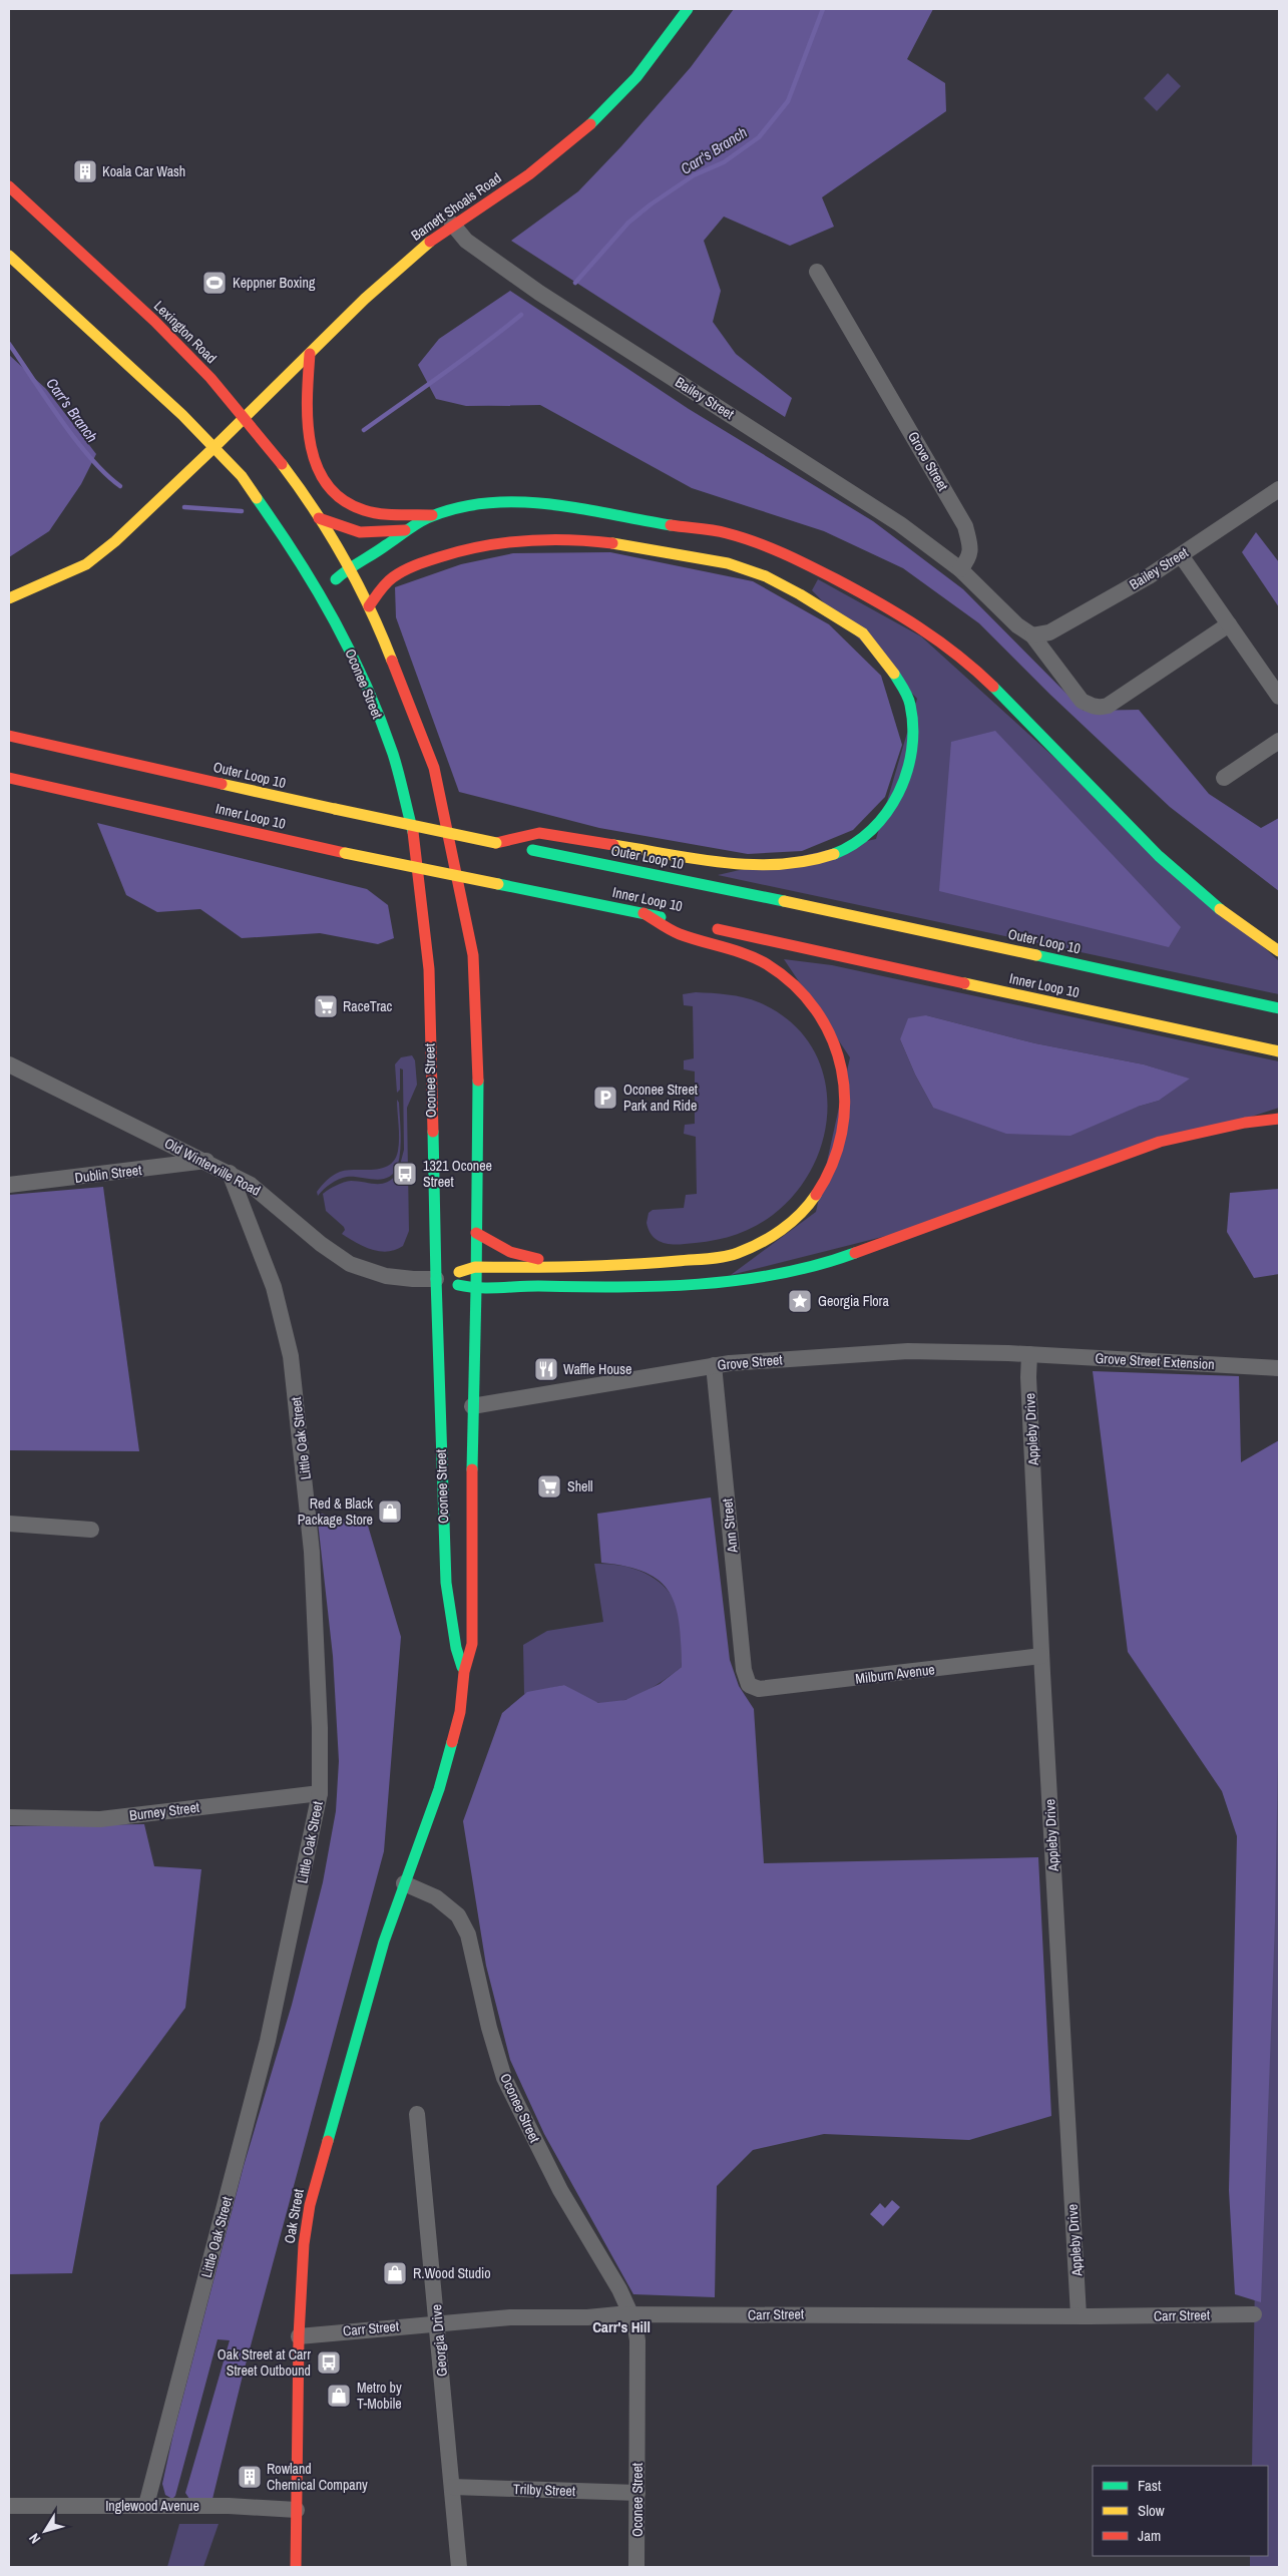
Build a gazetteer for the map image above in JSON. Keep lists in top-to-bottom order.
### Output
{
  "streets": {
    "main road": [
      "Barnett Shoals Road",
      "Lexington Road",
      "Oconee Street",
      "Outer Loop 10",
      "Inner Loop 10",
      "Oak Street"
    ],
    "street": [
      "Bailey Street",
      "Grove Street",
      "Old Winterville Road",
      "Dublin Street",
      "Grove Street Extension",
      "Appleby Drive",
      "Little Oak Street",
      "Ann Street",
      "Milburn Avenue",
      "Burney Street",
      "Carr Street",
      "Georgia Drive",
      "Trilby Street",
      "Inglewood Avenue"
    ]
  },
  "crossings": [
    ["Barnett Shoals Road", "Lexington Road"],
    ["Barnett Shoals Road", "Bailey Street"],
    ["Barnett Shoals Road", "Oconee Street"],
    ["Lexington Road", "Oconee Street"],
    ["Bailey Street", "Grove Street"],
    ["Grove Street", "Oconee Street"],
    ["Grove Street", "Grove Street Extension"],
    ["Grove Street", "Appleby Drive"],
    ["Grove Street", "Ann Street"],
    ["Oconee Street", "Old Winterville Road"],
    ["Oconee Street", "Oak Street"],
    ["Oconee Street", "Carr Street"],
    ["Oconee Street", "Trilby Street"],
    ["Old Winterville Road", "Dublin Street"],
    ["Old Winterville Road", "Little Oak Street"],
    ["Grove Street Extension", "Appleby Drive"],
    ["Appleby Drive", "Milburn Avenue"],
    ["Appleby Drive", "Carr Street"],
    ["Little Oak Street", "Burney Street"],
    ["Little Oak Street", "Inglewood Avenue"],
    ["Ann Street", "Milburn Avenue"],
    ["Oak Street", "Carr Street"],
    ["Oak Street", "Inglewood Avenue"],
    ["Carr Street", "Georgia Drive"],
    ["Georgia Drive", "Trilby Street"]
  ],
  "districts": ["Carr's Hill"],
  "water": ["Carr's Branch"],
  "places": {
    "building": ["Koala Car Wash", "Rowland Chemical Company"],
    "sports": ["Keppner Boxing"],
    "supermarket": ["RaceTrac", "Shell"],
    "parking": ["Oconee Street Park and Ride"],
    "bus stop": ["1321 Oconee Street", "Oak Street at Carr Street Outbound"],
    "place": ["Georgia Flora"],
    "restaurant": ["Waffle House"],
    "shop": ["Red & Black Package Store", "R.Wood Studio", "Metro by T-Mobile"]
  },
  "legend": ["Fast", "Slow", "Jam"],
  "north": "bottom left"
}
